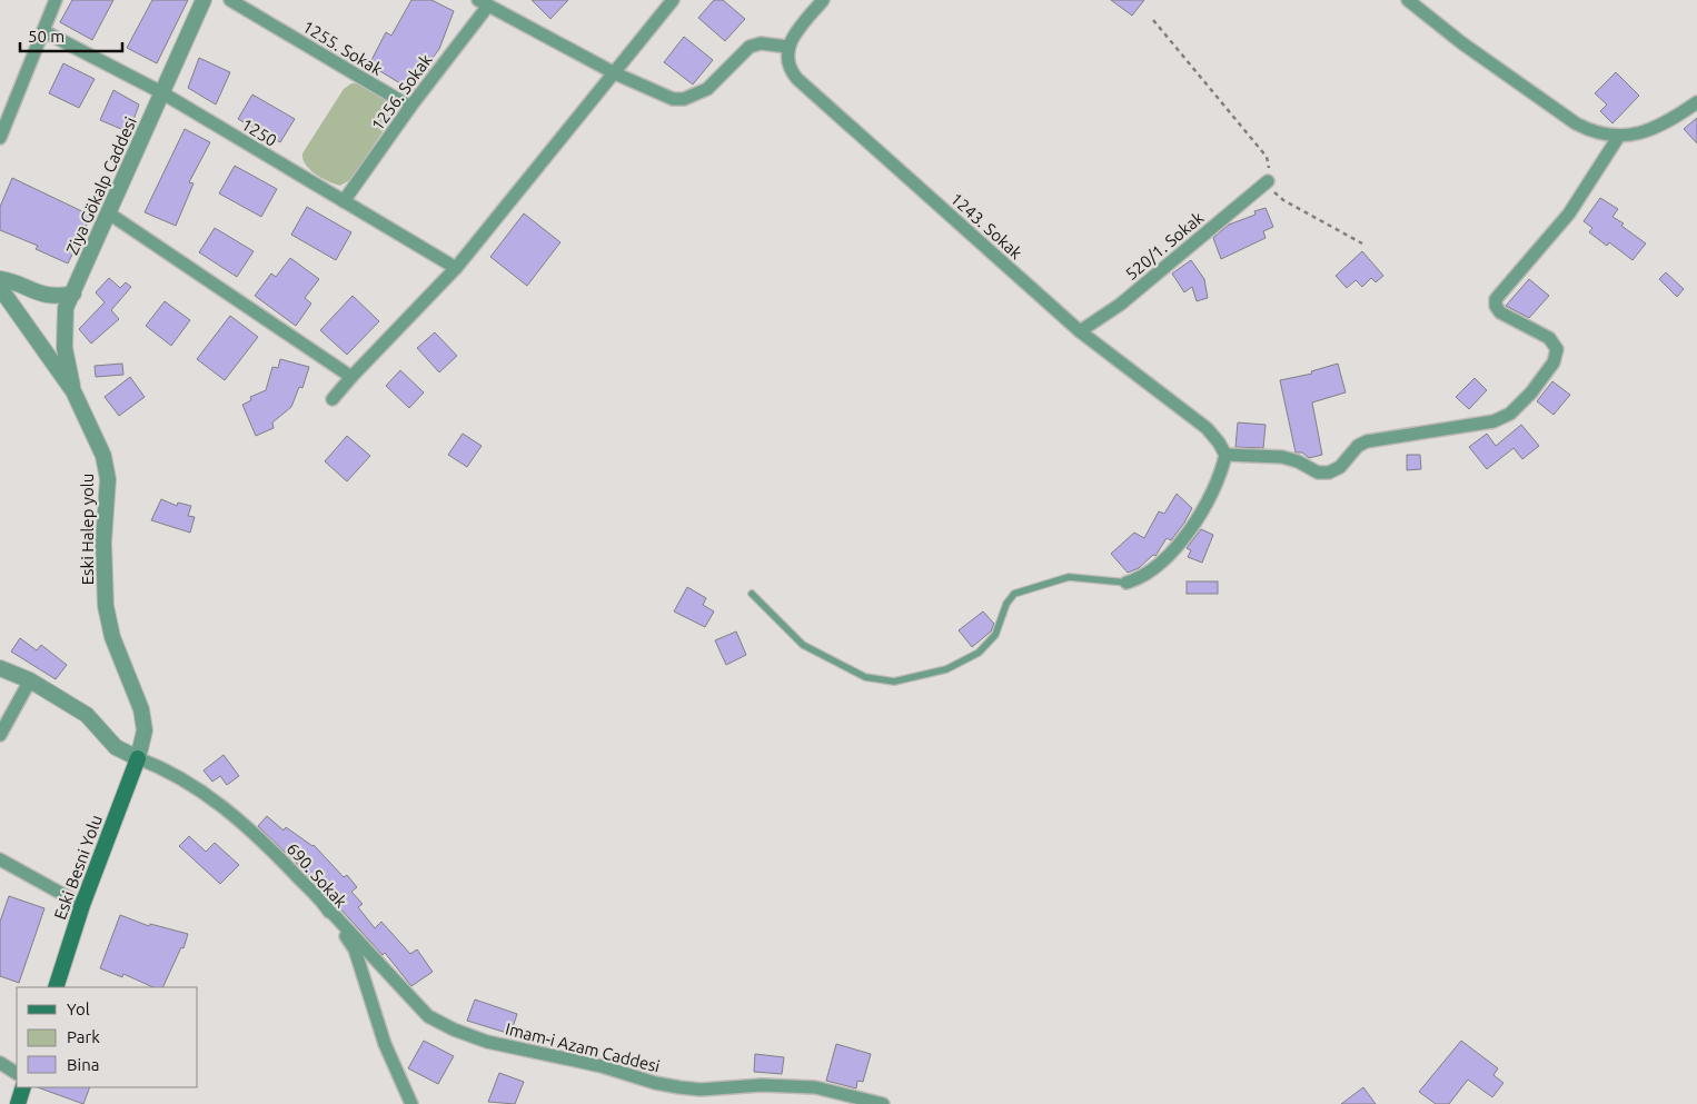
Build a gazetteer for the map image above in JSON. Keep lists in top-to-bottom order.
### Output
{
  "streets": {
    "main road": ["Eski Besni Yolu"],
    "street": [
      "1255. Sokak",
      "1256. Sokak",
      "1250",
      "Ziya Gökalp Caddesi",
      "1243. Sokak",
      "520/1. Sokak",
      "Eski Halep yolu",
      "690. Sokak",
      "Imam-i Azam Caddesi"
    ]
  },
  "crossings": [
    ["1255. Sokak", "1256. Sokak"],
    ["1256. Sokak", "1250"],
    ["1250", "Ziya Gökalp Caddesi"],
    ["Ziya Gökalp Caddesi", "Eski Halep yolu"],
    ["1243. Sokak", "520/1. Sokak"],
    ["Eski Halep yolu", "Eski Besni Yolu"],
    ["Eski Halep yolu", "690. Sokak"],
    ["Eski Besni Yolu", "690. Sokak"],
    ["690. Sokak", "Imam-i Azam Caddesi"]
  ],
  "legend": ["Yol", "Park", "Bina"],
  "scale_bar": "50 m"
}
